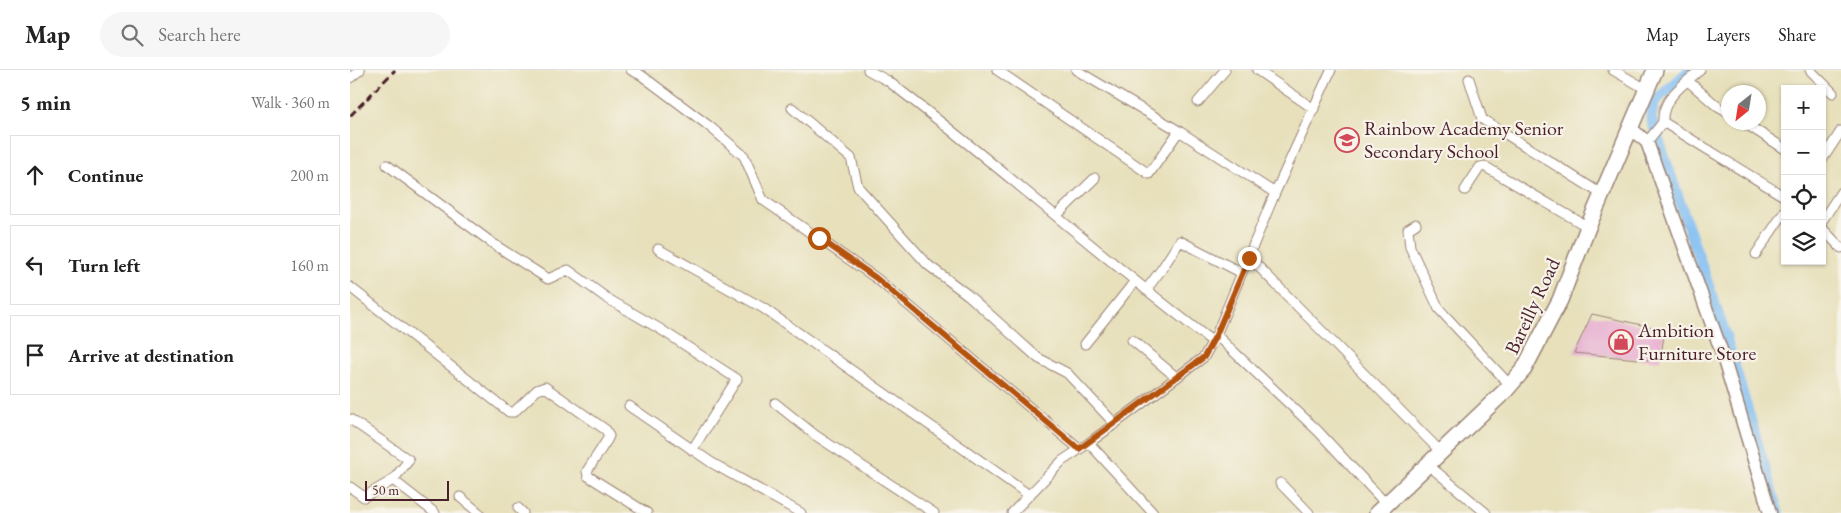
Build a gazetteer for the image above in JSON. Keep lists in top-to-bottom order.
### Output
{
  "streets": {
    "highway": ["Bareilly Road"]
  },
  "places": {
    "school or university": ["Rainbow Academy Senior Secondary School"],
    "shop": ["Ambition Furniture Store"]
  },
  "scale_bar": "50 m",
  "north": "bottom left",
  "page": {
    "header": "Map",
    "search": "Search here",
    "nav": ["Map", "Layers", "Share"],
    "heading": ["5 min", "Walk · 360 m"],
    "map_buttons": ["+", "−"],
    "list": [
      ["Continue", "200 m"],
      ["Turn left", "160 m"],
      "Arrive at destination"
    ],
    "scale": "50 m"
  }
}
